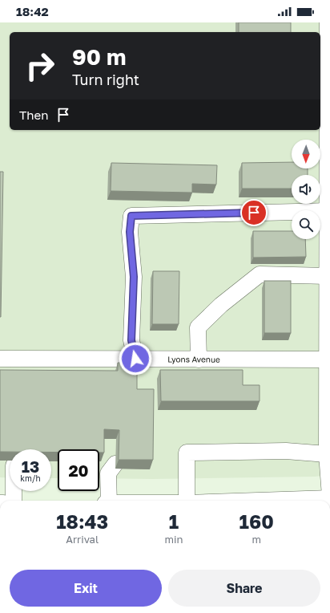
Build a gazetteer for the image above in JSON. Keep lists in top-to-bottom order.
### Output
{
  "streets": {
    "street": ["Lyons Avenue"]
  },
  "north": "bottom",
  "page": {
    "status": "18:42",
    "turn": ["90 m", "Turn right"],
    "then": "Then",
    "speed": "13 km/h",
    "limit": "20",
    "eta": [
      "18:43",
      "Arrival",
      "1",
      "min",
      "160",
      "m"
    ],
    "buttons": ["Exit", "Share"]
  }
}
